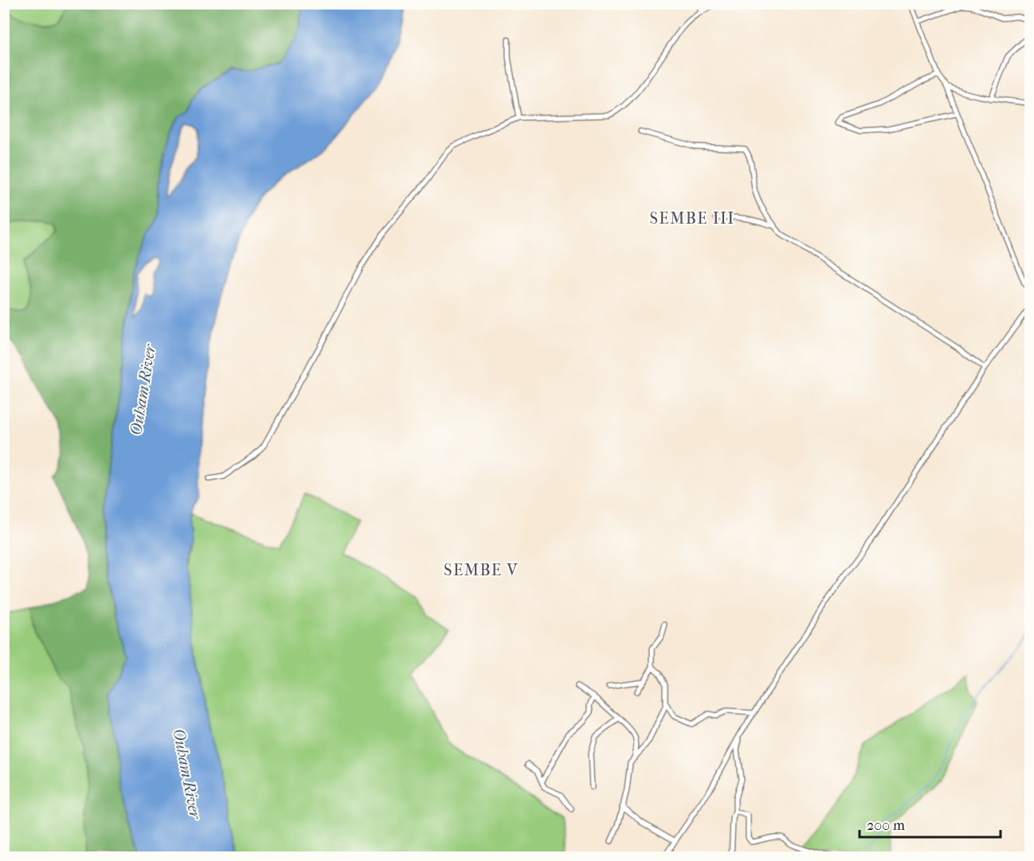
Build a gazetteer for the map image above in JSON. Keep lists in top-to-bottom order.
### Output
{
  "districts": ["SEMBE III", "SEMBE V"],
  "water": ["Ouham River"],
  "scale_bar": "200 m"
}
